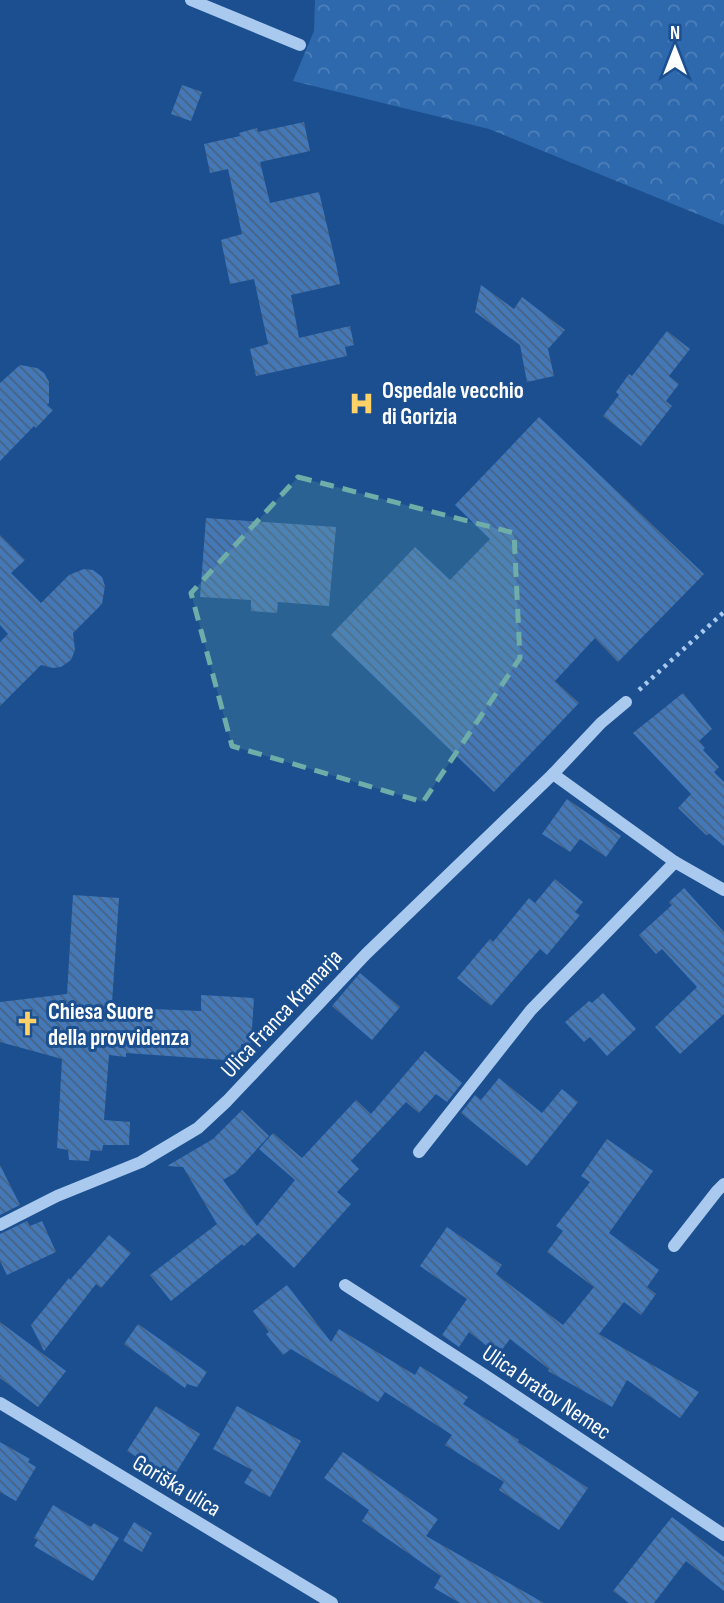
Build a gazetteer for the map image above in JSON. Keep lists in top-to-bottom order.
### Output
{
  "streets": {
    "street": ["Ulica Franca Kramarja", "Ulica bratov Nemec", "Goriška ulica"]
  },
  "places": {
    "hospital": ["Ospedale vecchio di Gorizia"],
    "church": ["Chiesa Suore della provvidenza"]
  },
  "north": "top"
}
